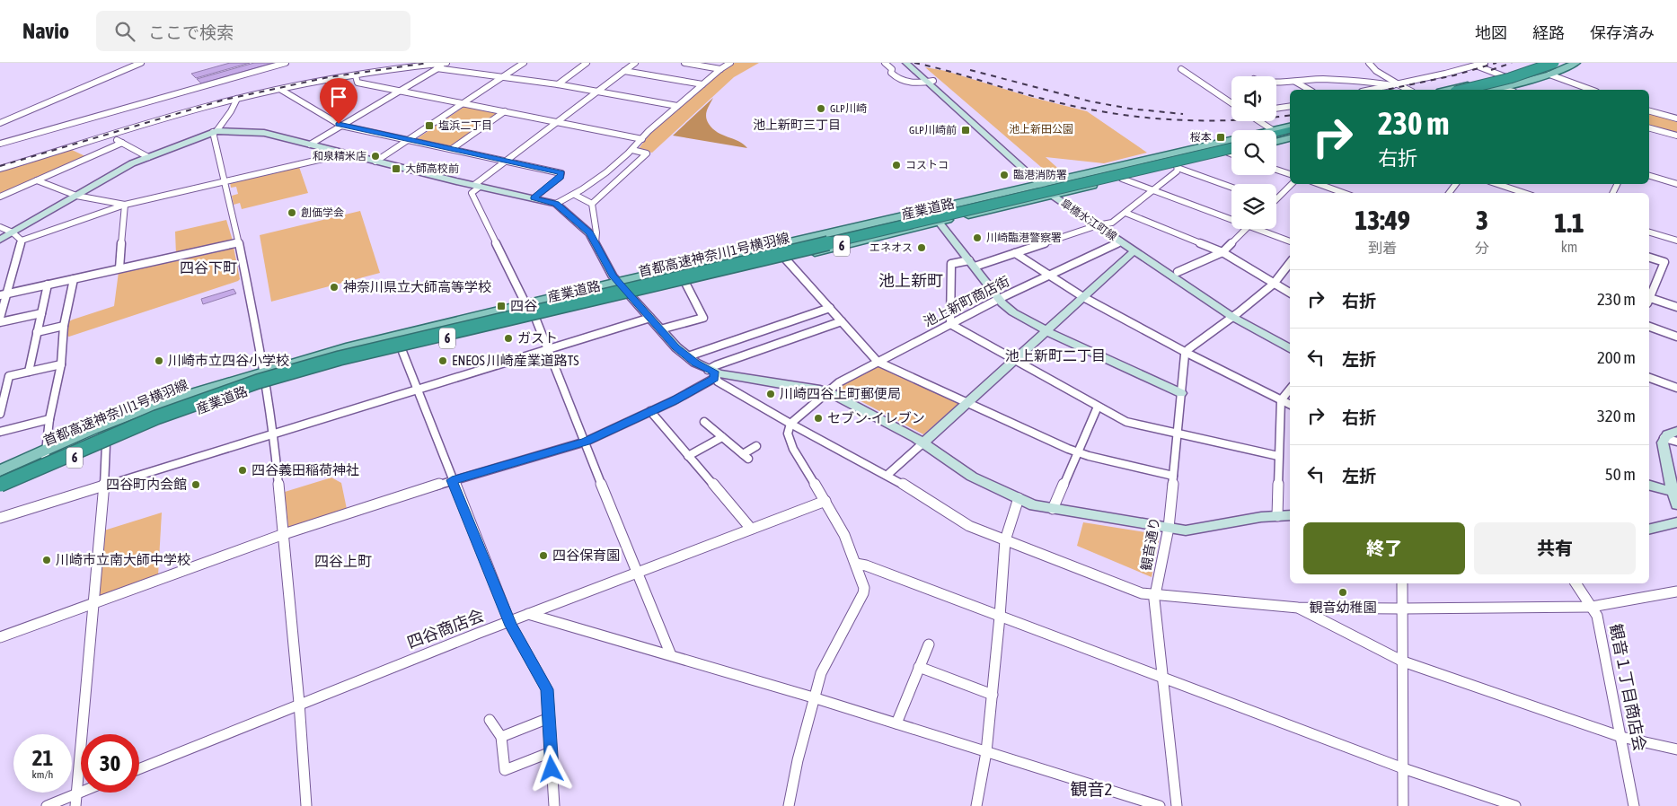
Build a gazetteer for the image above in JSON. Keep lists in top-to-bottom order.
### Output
{
  "streets": {
    "highway": ["首都高速神奈川1号横羽線"],
    "main road": ["産業道路", "6"],
    "street": [
      "皐橋水江町線",
      "池上新町商店街",
      "観音通り",
      "四谷商店会",
      "観音１丁目商店会"
    ]
  },
  "crossings": [
    ["産業道路", "皐橋水江町線"],
    ["皐橋水江町線", "池上新町商店街"]
  ],
  "districts": [
    "池上新町三丁目",
    "四谷下町",
    "池上新町",
    "池上新町二丁目",
    "四谷上町",
    "観音2"
  ],
  "parks": ["池上新田公園"],
  "places": {
    "other": [
      "GLP川崎",
      "和泉精米店",
      "コストコ",
      "臨港消防署",
      "創価学会",
      "川崎臨港警察署",
      "エネオス",
      "神奈川県立大師高等学校",
      "ガスト",
      "川崎市立四谷小学校",
      "ENEOS 川崎産業道路TS",
      "川崎四谷上町郵便局",
      "セブン-イレブン",
      "四谷義田稲荷神社",
      "四谷町内会館",
      "四谷保育園",
      "川崎市立南大師中学校",
      "観音幼稚園"
    ],
    "transit": [
      "塩浜二丁目",
      "GLP川崎前",
      "桜本",
      "大師高校前",
      "四谷"
    ]
  },
  "page": {
    "header": "Navio",
    "search": "ここで検索",
    "nav": ["地図", "経路", "保存済み"],
    "turn": ["230 m", "右折"],
    "eta": [
      "13:49",
      "到着",
      "3",
      "分",
      "1.1",
      "km"
    ],
    "list": [
      {
        "name": "右折",
        "value": "230 m"
      },
      {
        "name": "左折",
        "value": "200 m"
      },
      {
        "name": "右折",
        "value": "320 m"
      },
      {
        "name": "左折",
        "value": "50 m"
      }
    ],
    "buttons": ["終了", "共有"],
    "speed": "21 km/h",
    "limit": "30"
  }
}
